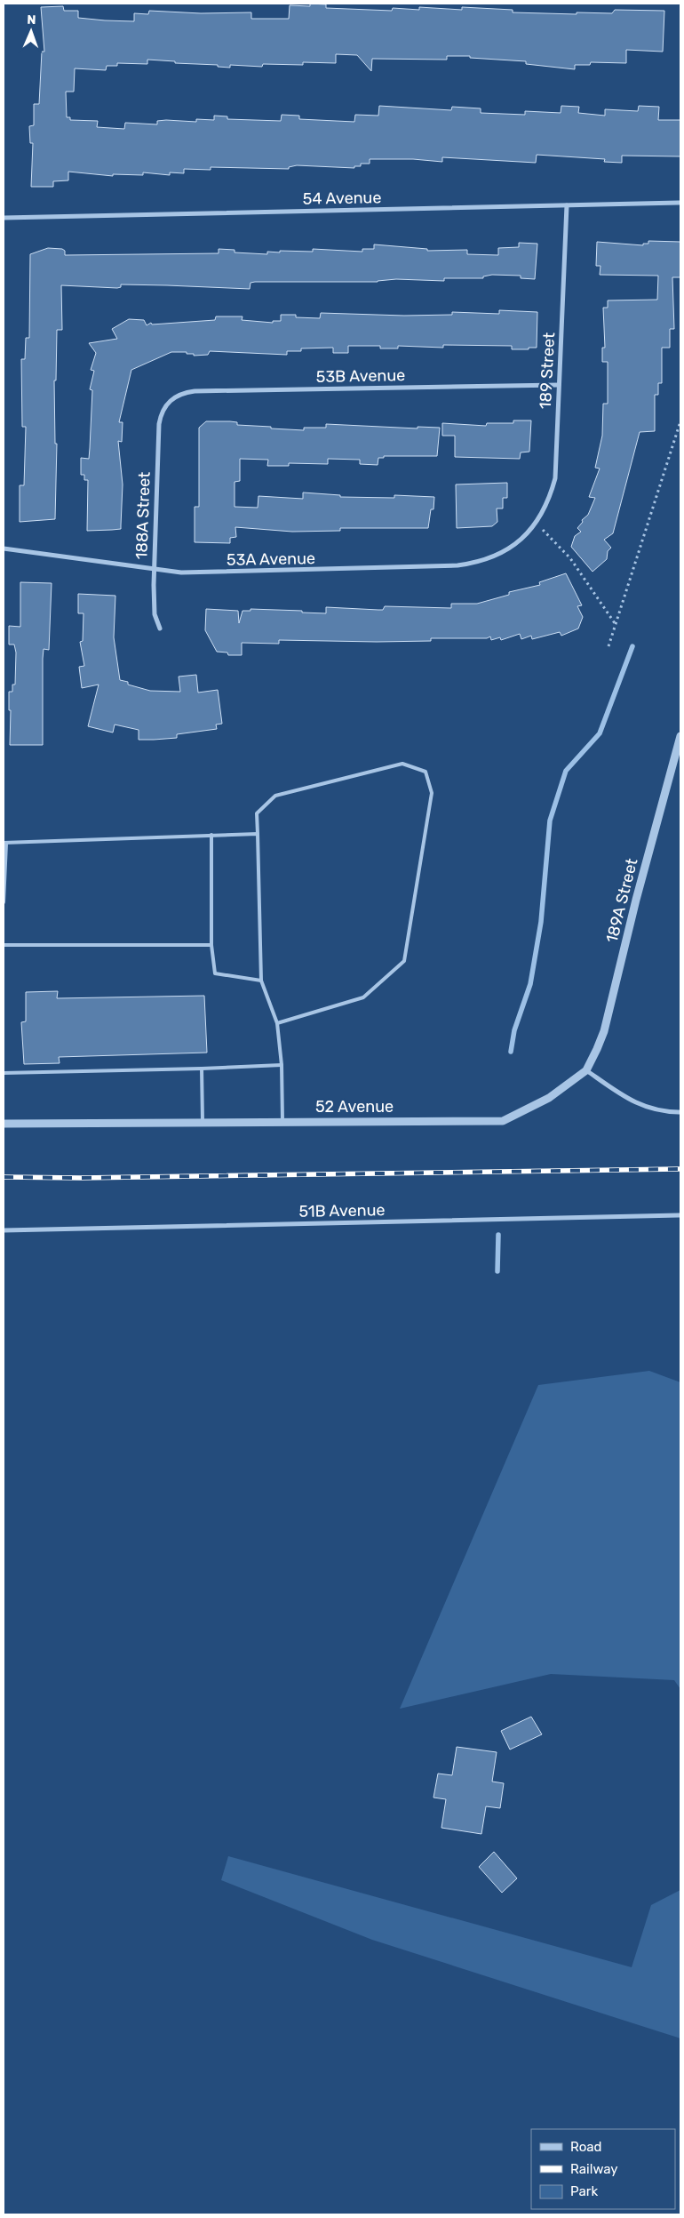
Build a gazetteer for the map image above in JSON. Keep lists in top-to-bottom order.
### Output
{
  "streets": {
    "street": [
      "54 Avenue",
      "189 Street",
      "53B Avenue",
      "188A Street",
      "53A Avenue",
      "189A Street",
      "52 Avenue",
      "51B Avenue"
    ]
  },
  "crossings": [
    ["54 Avenue", "189 Street"],
    ["189 Street", "53B Avenue"],
    ["189 Street", "53A Avenue"],
    ["53B Avenue", "188A Street"],
    ["188A Street", "53A Avenue"],
    ["189A Street", "52 Avenue"]
  ],
  "legend": ["Road", "Railway", "Park"],
  "north": "top"
}
